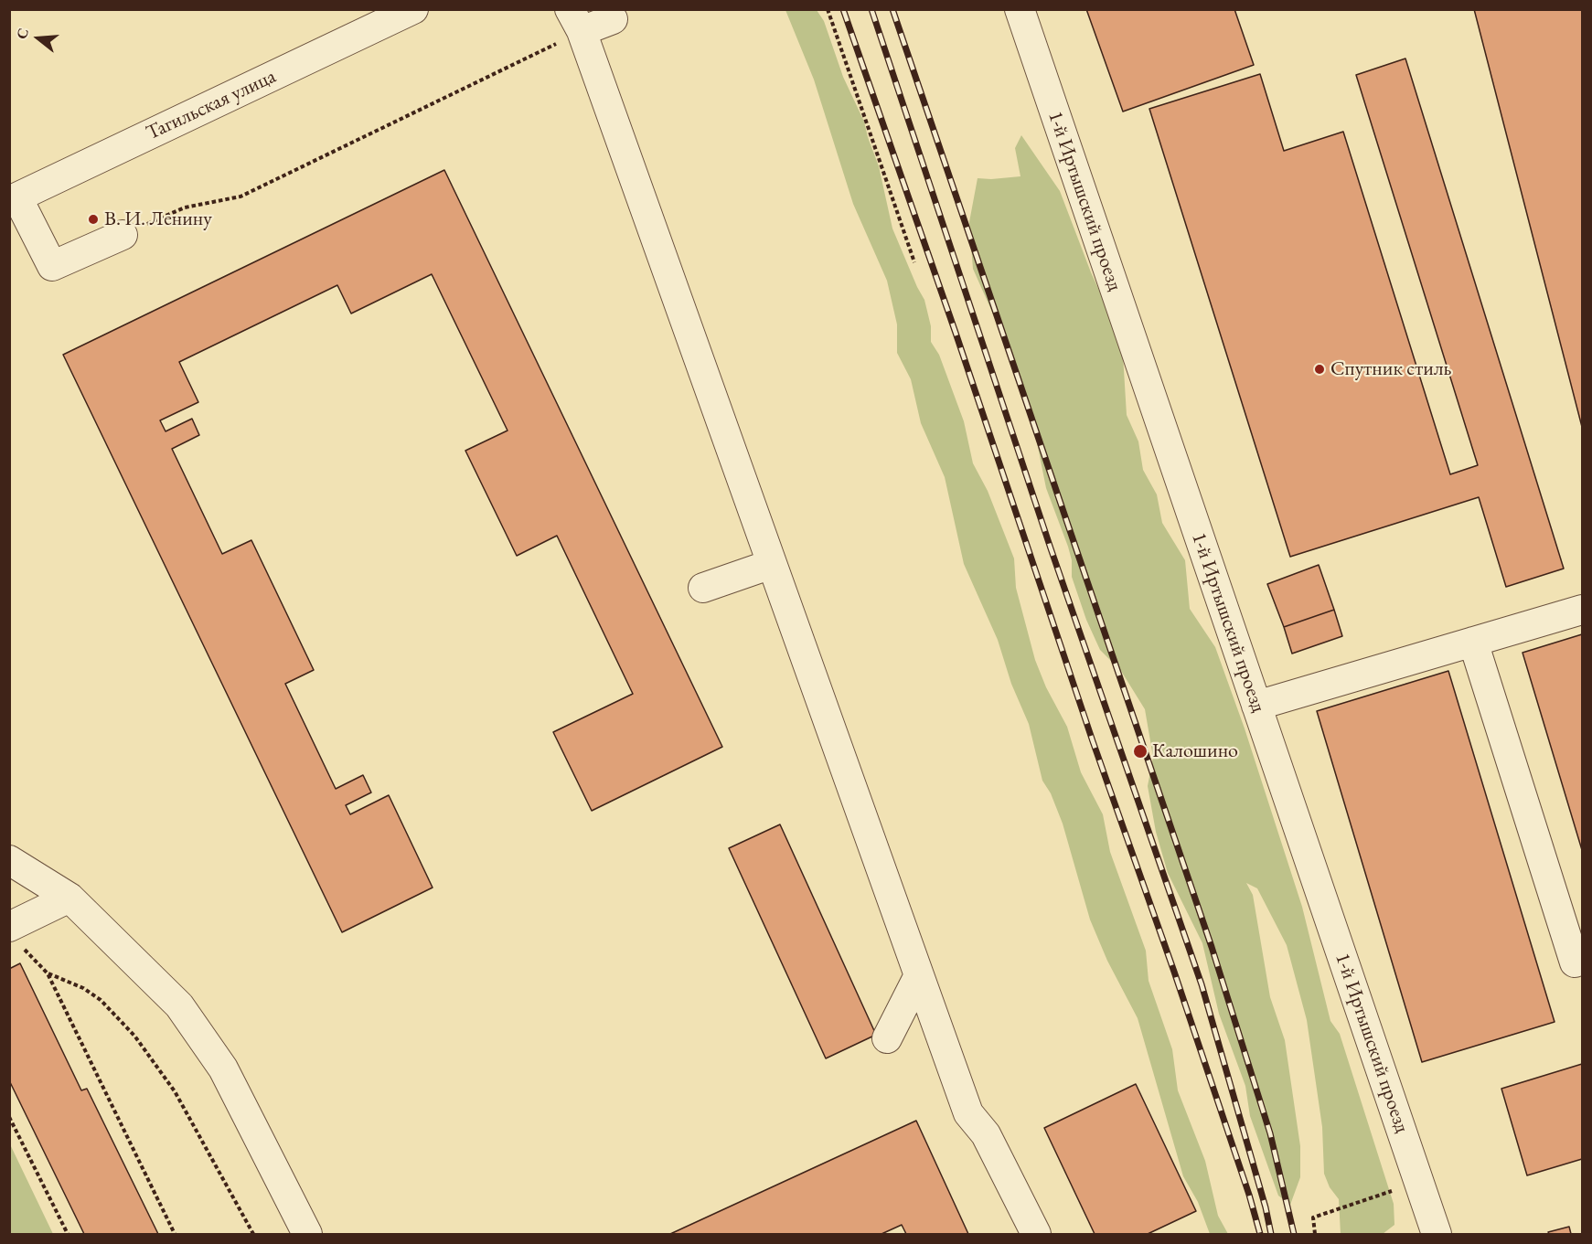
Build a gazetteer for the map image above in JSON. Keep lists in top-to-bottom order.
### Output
{
  "streets": {
    "street": ["Тагильская улица", "1-й Иртышский проезд"]
  },
  "places": ["В. И. Ленину", "Спутник стиль", "Калошино"],
  "north": "left"
}
